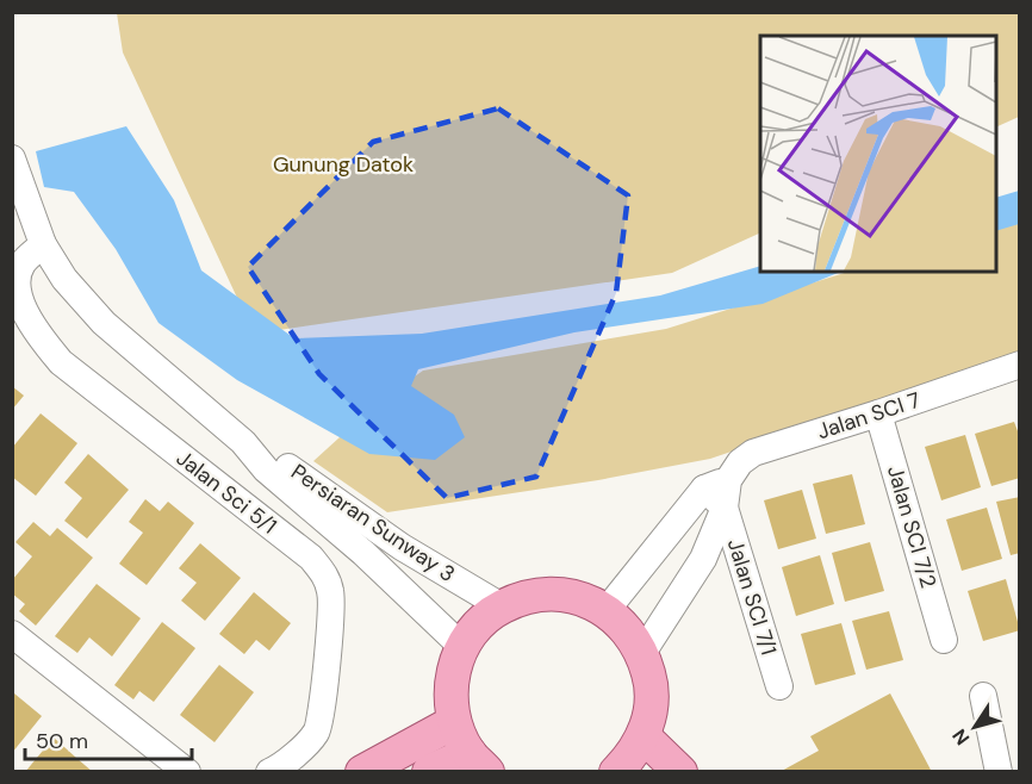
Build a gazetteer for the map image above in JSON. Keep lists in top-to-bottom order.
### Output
{
  "streets": {
    "street": [
      "Jalan SCI 7",
      "Jalan Sci 5/1",
      "Persiaran Sunway 3",
      "Jalan SCI 7/2",
      "Jalan SCI 7/1"
    ]
  },
  "crossings": [
    ["Jalan SCI 7", "Jalan SCI 7/2"],
    ["Jalan Sci 5/1", "Persiaran Sunway 3"]
  ],
  "parks": ["Gunung Datok"],
  "scale_bar": "50 m",
  "north": "bottom left"
}
